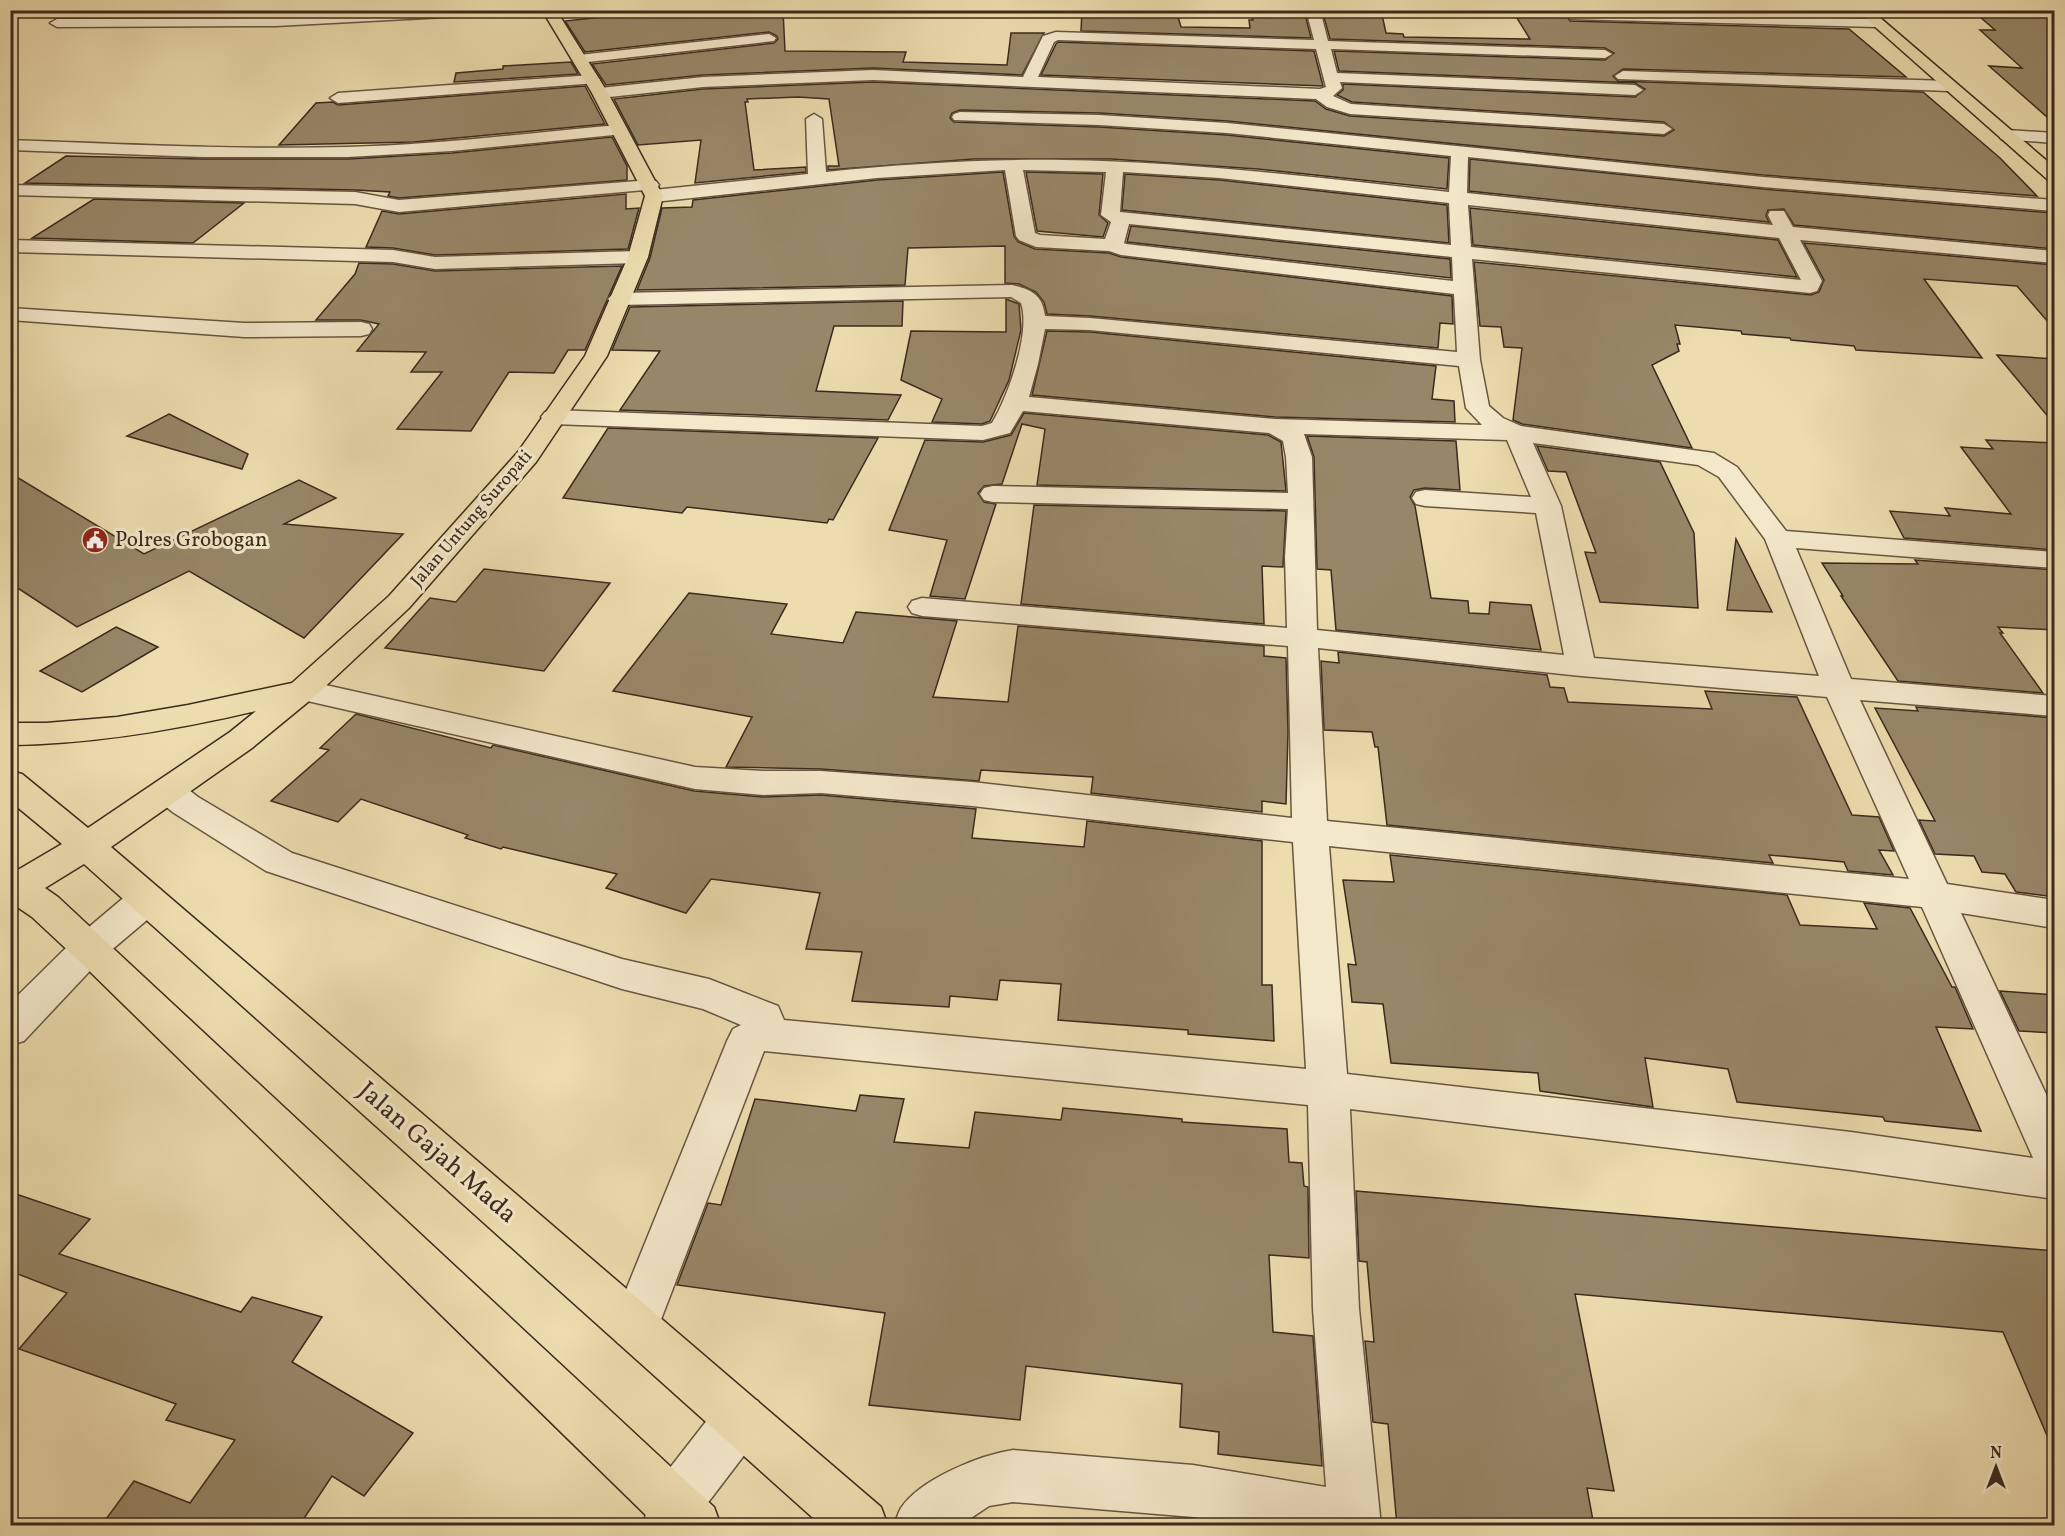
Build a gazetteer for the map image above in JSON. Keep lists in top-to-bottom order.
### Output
{
  "streets": {
    "main road": ["Jalan Untung Suropati", "Jalan Gajah Mada"]
  },
  "crossings": [
    ["Jalan Untung Suropati", "Jalan Gajah Mada"]
  ],
  "places": {
    "public building": ["Polres Grobogan"]
  },
  "north": "top"
}
